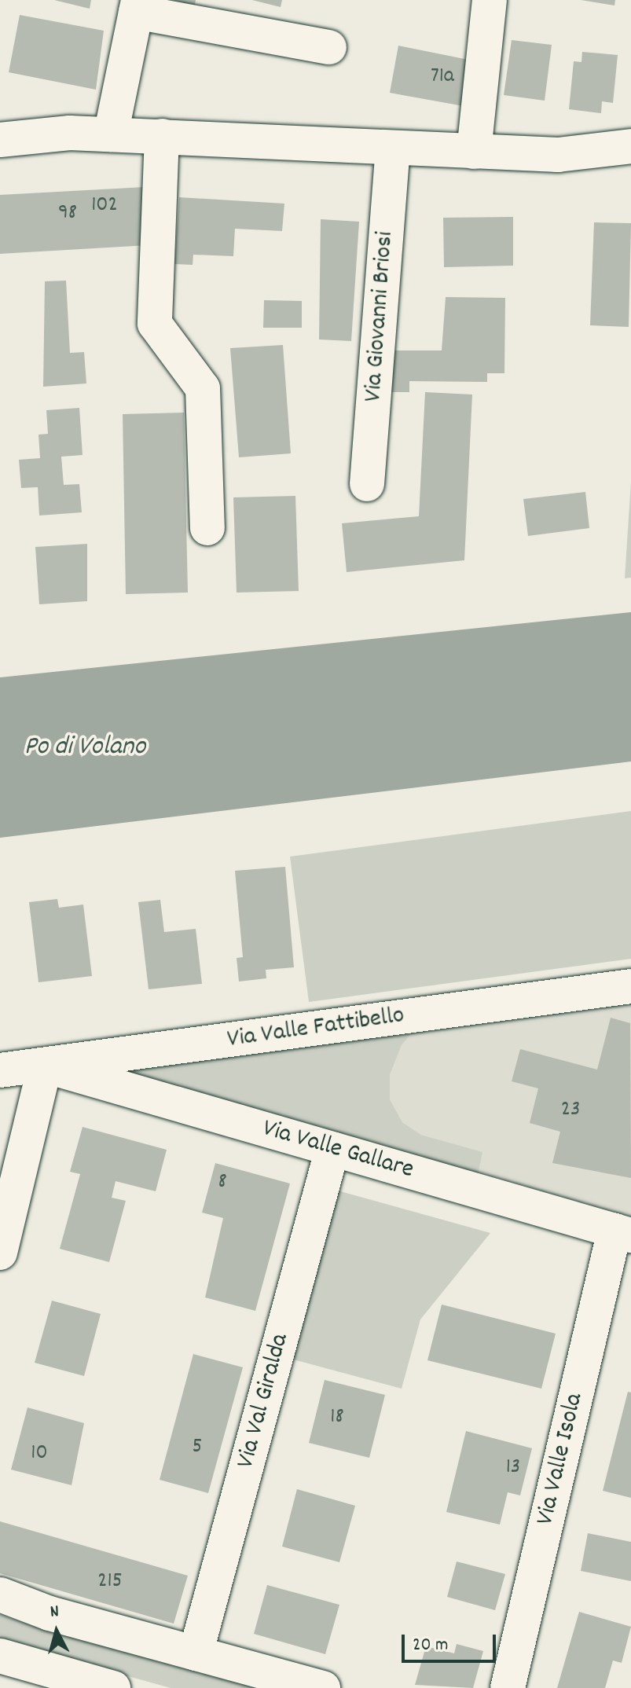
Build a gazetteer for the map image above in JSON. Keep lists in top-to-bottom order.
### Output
{
  "streets": {
    "street": [
      "Via Giovanni Briosi",
      "Via Valle Fattibello",
      "Via Valle Gallare",
      "Via Val Giralda",
      "Via Valle Isola"
    ]
  },
  "crossings": [
    ["Via Valle Fattibello", "Via Valle Gallare"],
    ["Via Valle Gallare", "Via Val Giralda"],
    ["Via Valle Gallare", "Via Valle Isola"]
  ],
  "water": ["Po di Volano"],
  "house_numbers": [
    "71a",
    "102",
    "98",
    "23",
    "8",
    "18",
    "5",
    "10",
    "13",
    "215"
  ],
  "scale_bar": "20 m",
  "north": "top"
}
